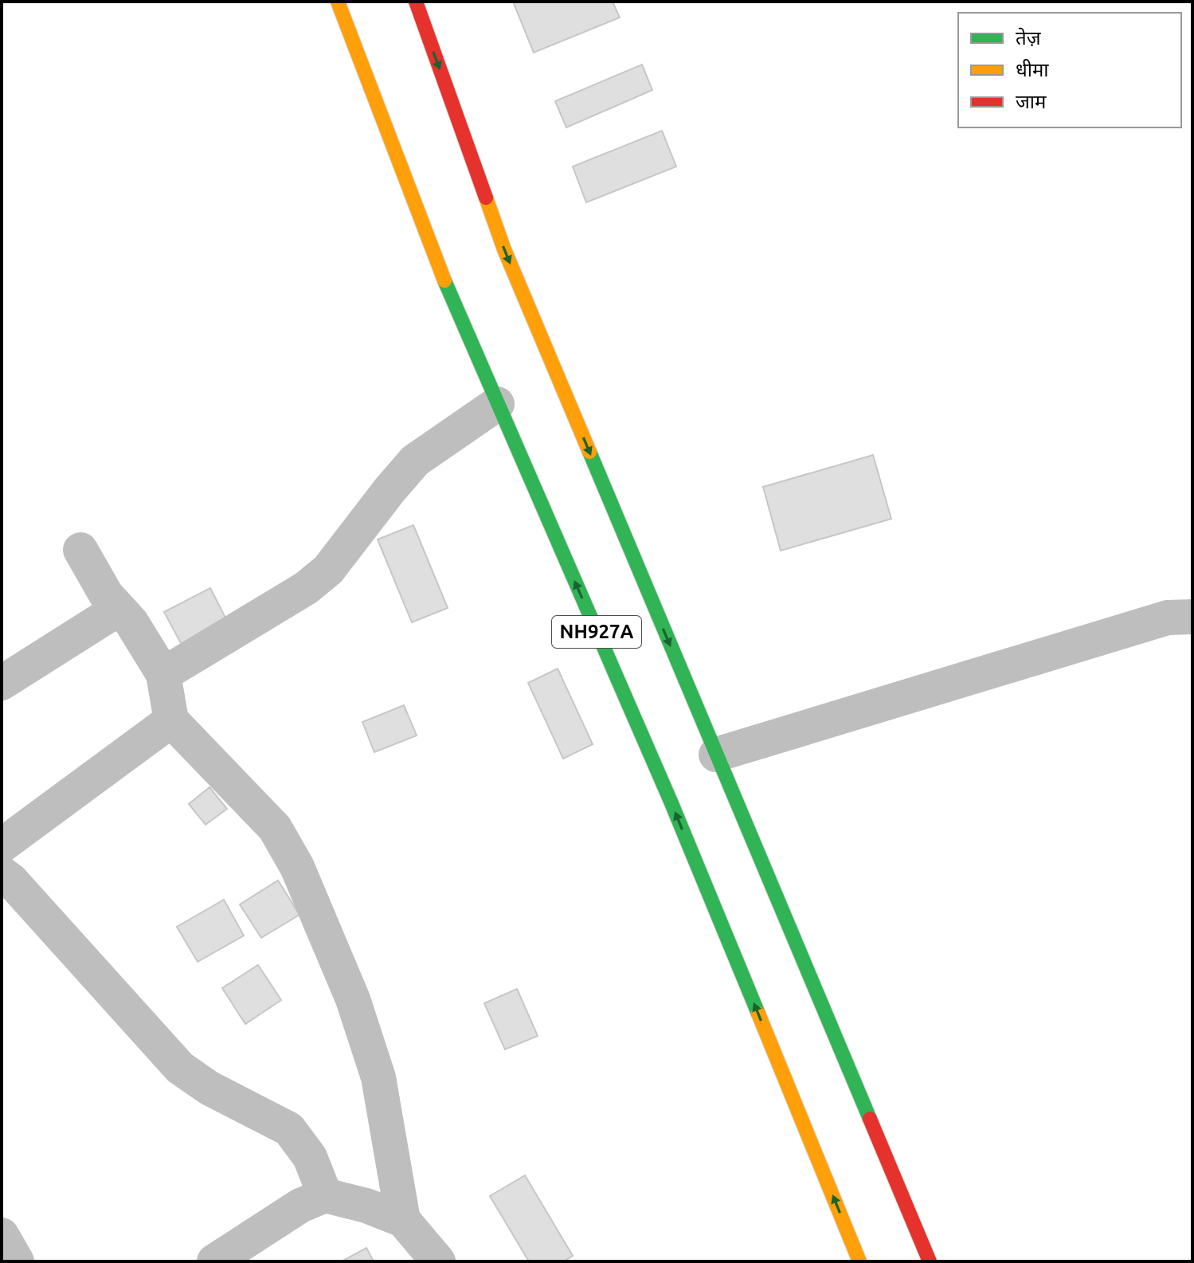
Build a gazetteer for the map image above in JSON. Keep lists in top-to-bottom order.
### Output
{
  "streets": {
    "highway": ["NH927A"]
  },
  "legend": ["तेज़", "धीमा", "जाम"]
}
